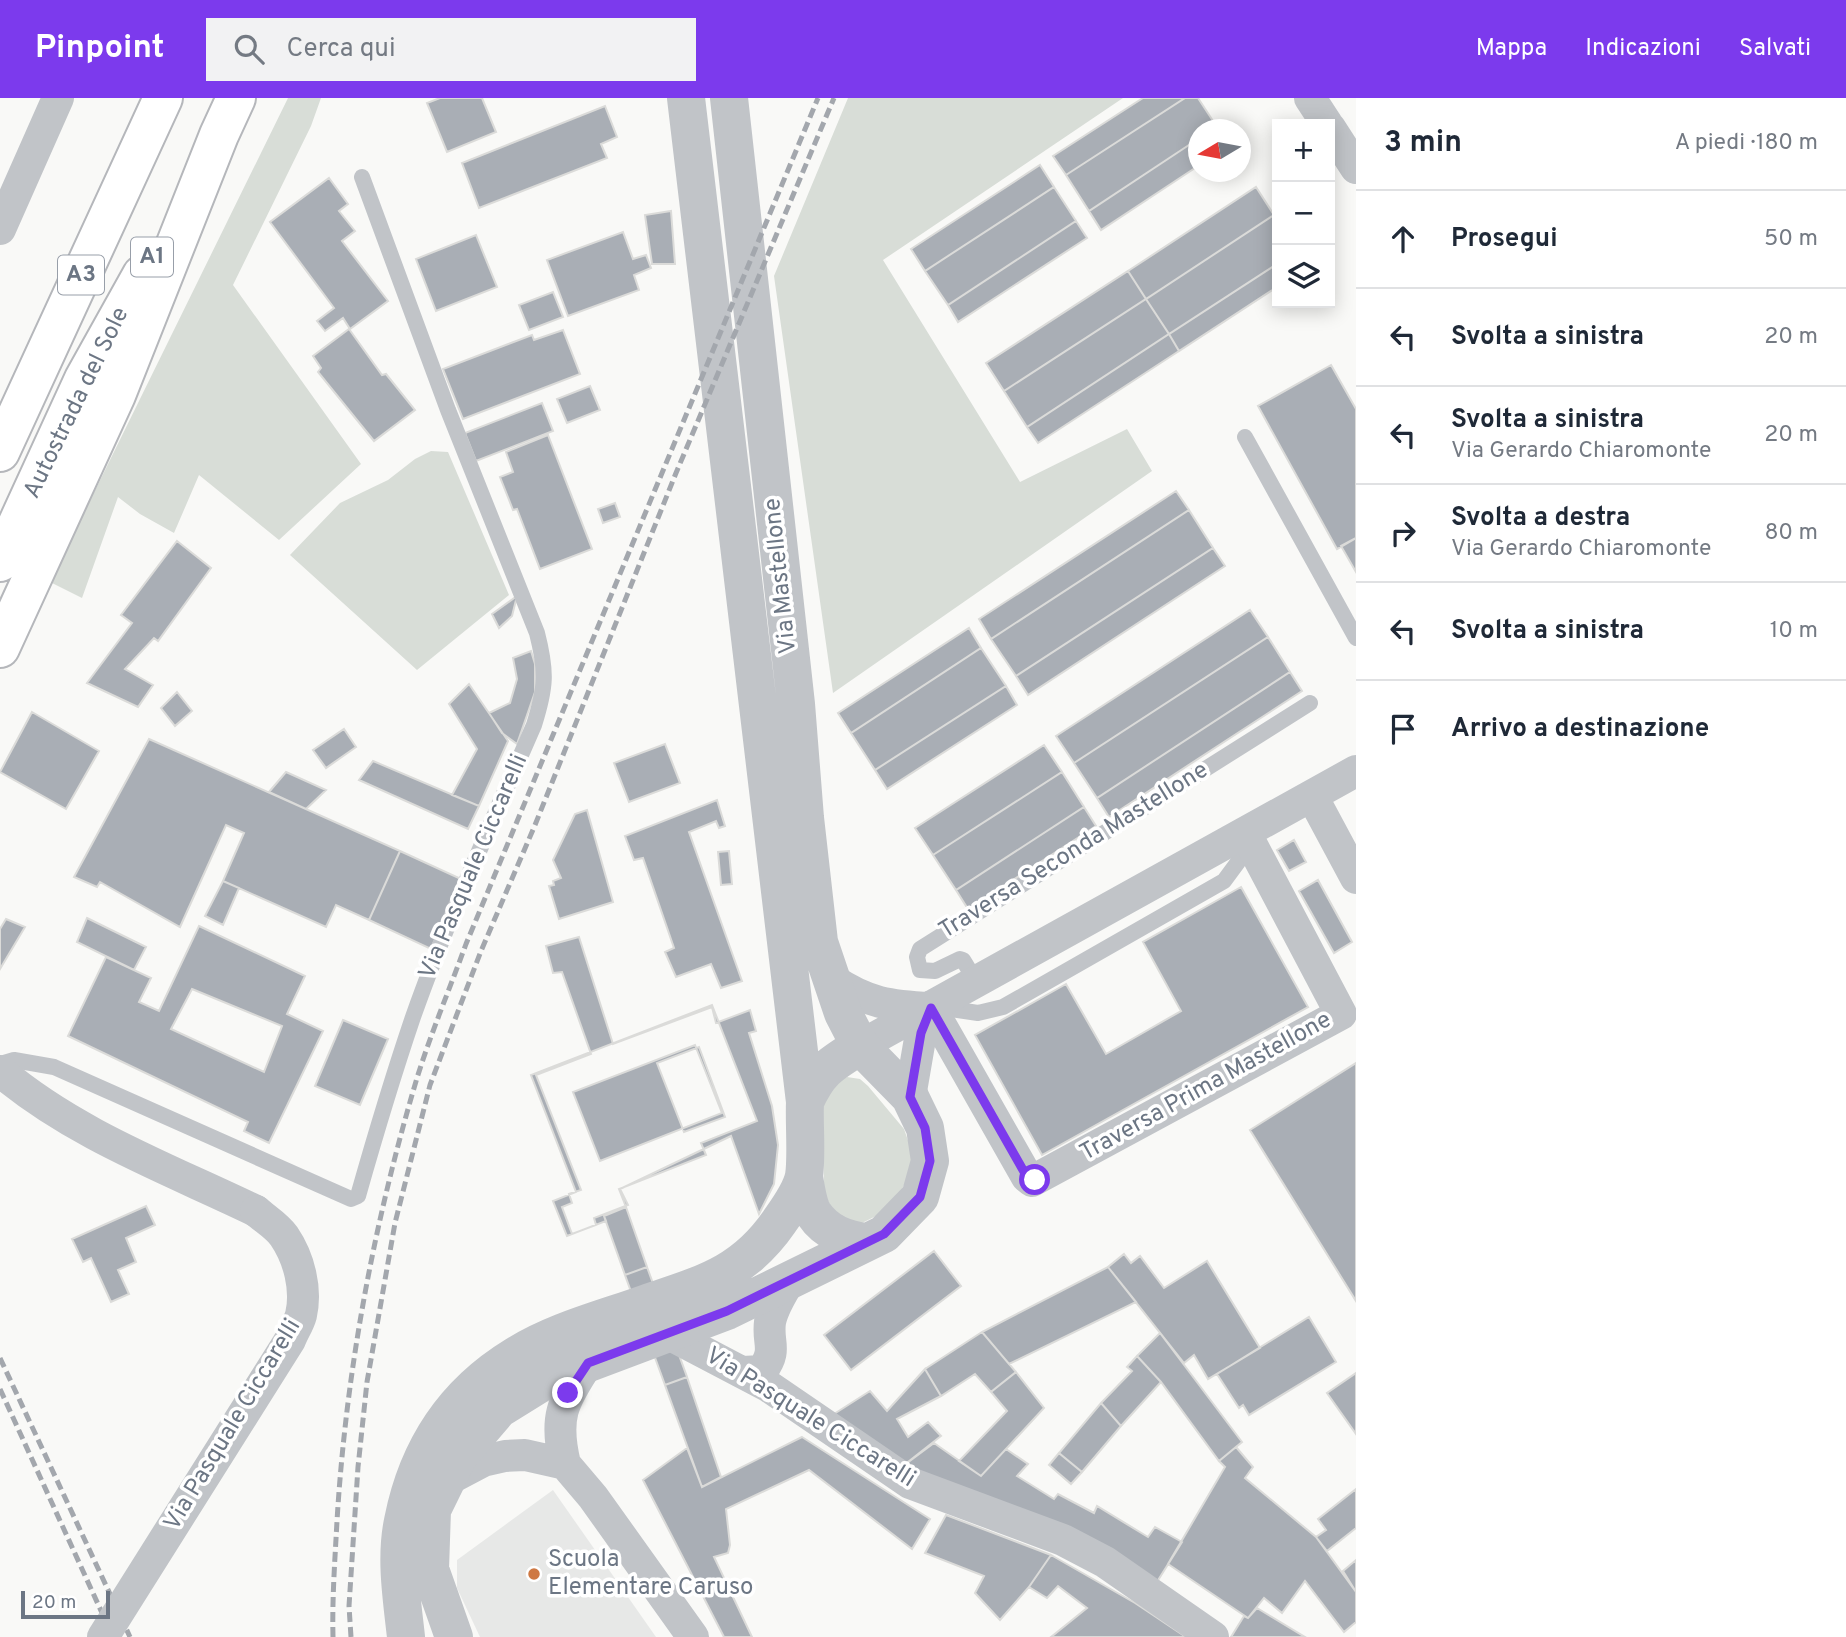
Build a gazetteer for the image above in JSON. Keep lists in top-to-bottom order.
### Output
{
  "streets": {
    "highway": ["A1", "A3", "Autostrada del Sole"],
    "street": ["Via Mastellone", "Via Pasquale Ciccarelli", "Traversa Prima Mastellone"],
    "lane": ["Traversa Seconda Mastellone"]
  },
  "places": ["Scuola Elementare Caruso"],
  "scale_bar": "20 m",
  "north": "left",
  "page": {
    "header": "Pinpoint",
    "search": "Cerca qui",
    "nav": ["Mappa", "Indicazioni", "Salvati"],
    "heading": ["3 min", "A piedi · 180 m"],
    "map_buttons": ["+", "−"],
    "list": [
      ["Prosegui", "50 m"],
      ["Svolta a sinistra", "20 m"],
      ["Svolta a sinistra", "Via Gerardo Chiaromonte", "20 m"],
      ["Svolta a destra", "Via Gerardo Chiaromonte", "80 m"],
      ["Svolta a sinistra", "10 m"],
      "Arrivo a destinazione"
    ],
    "scale": "20 m"
  }
}
